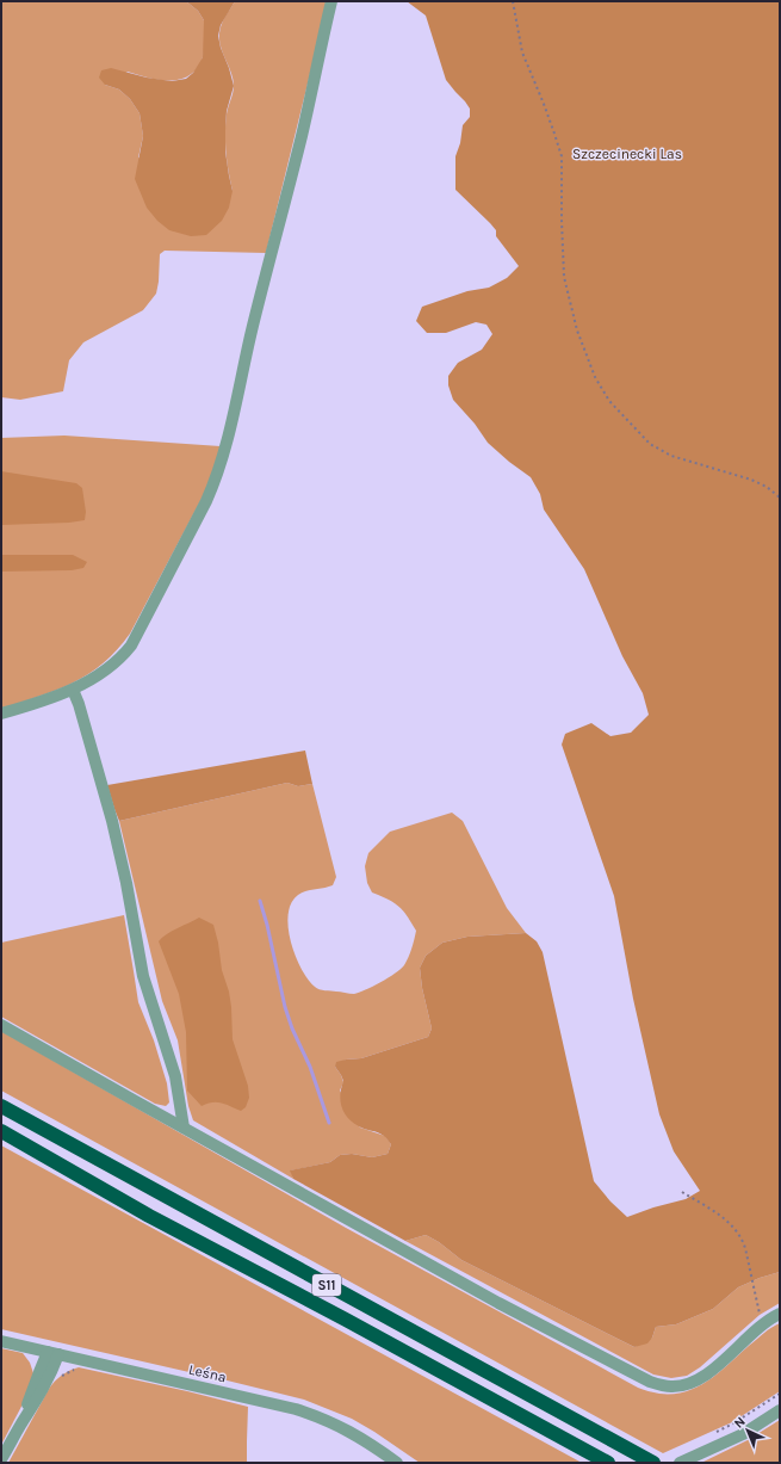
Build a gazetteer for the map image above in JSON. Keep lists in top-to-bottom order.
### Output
{
  "streets": {
    "highway": ["S11"],
    "street": ["Leśna"]
  },
  "parks": ["Szczecinecki Las"],
  "north": "top left"
}
